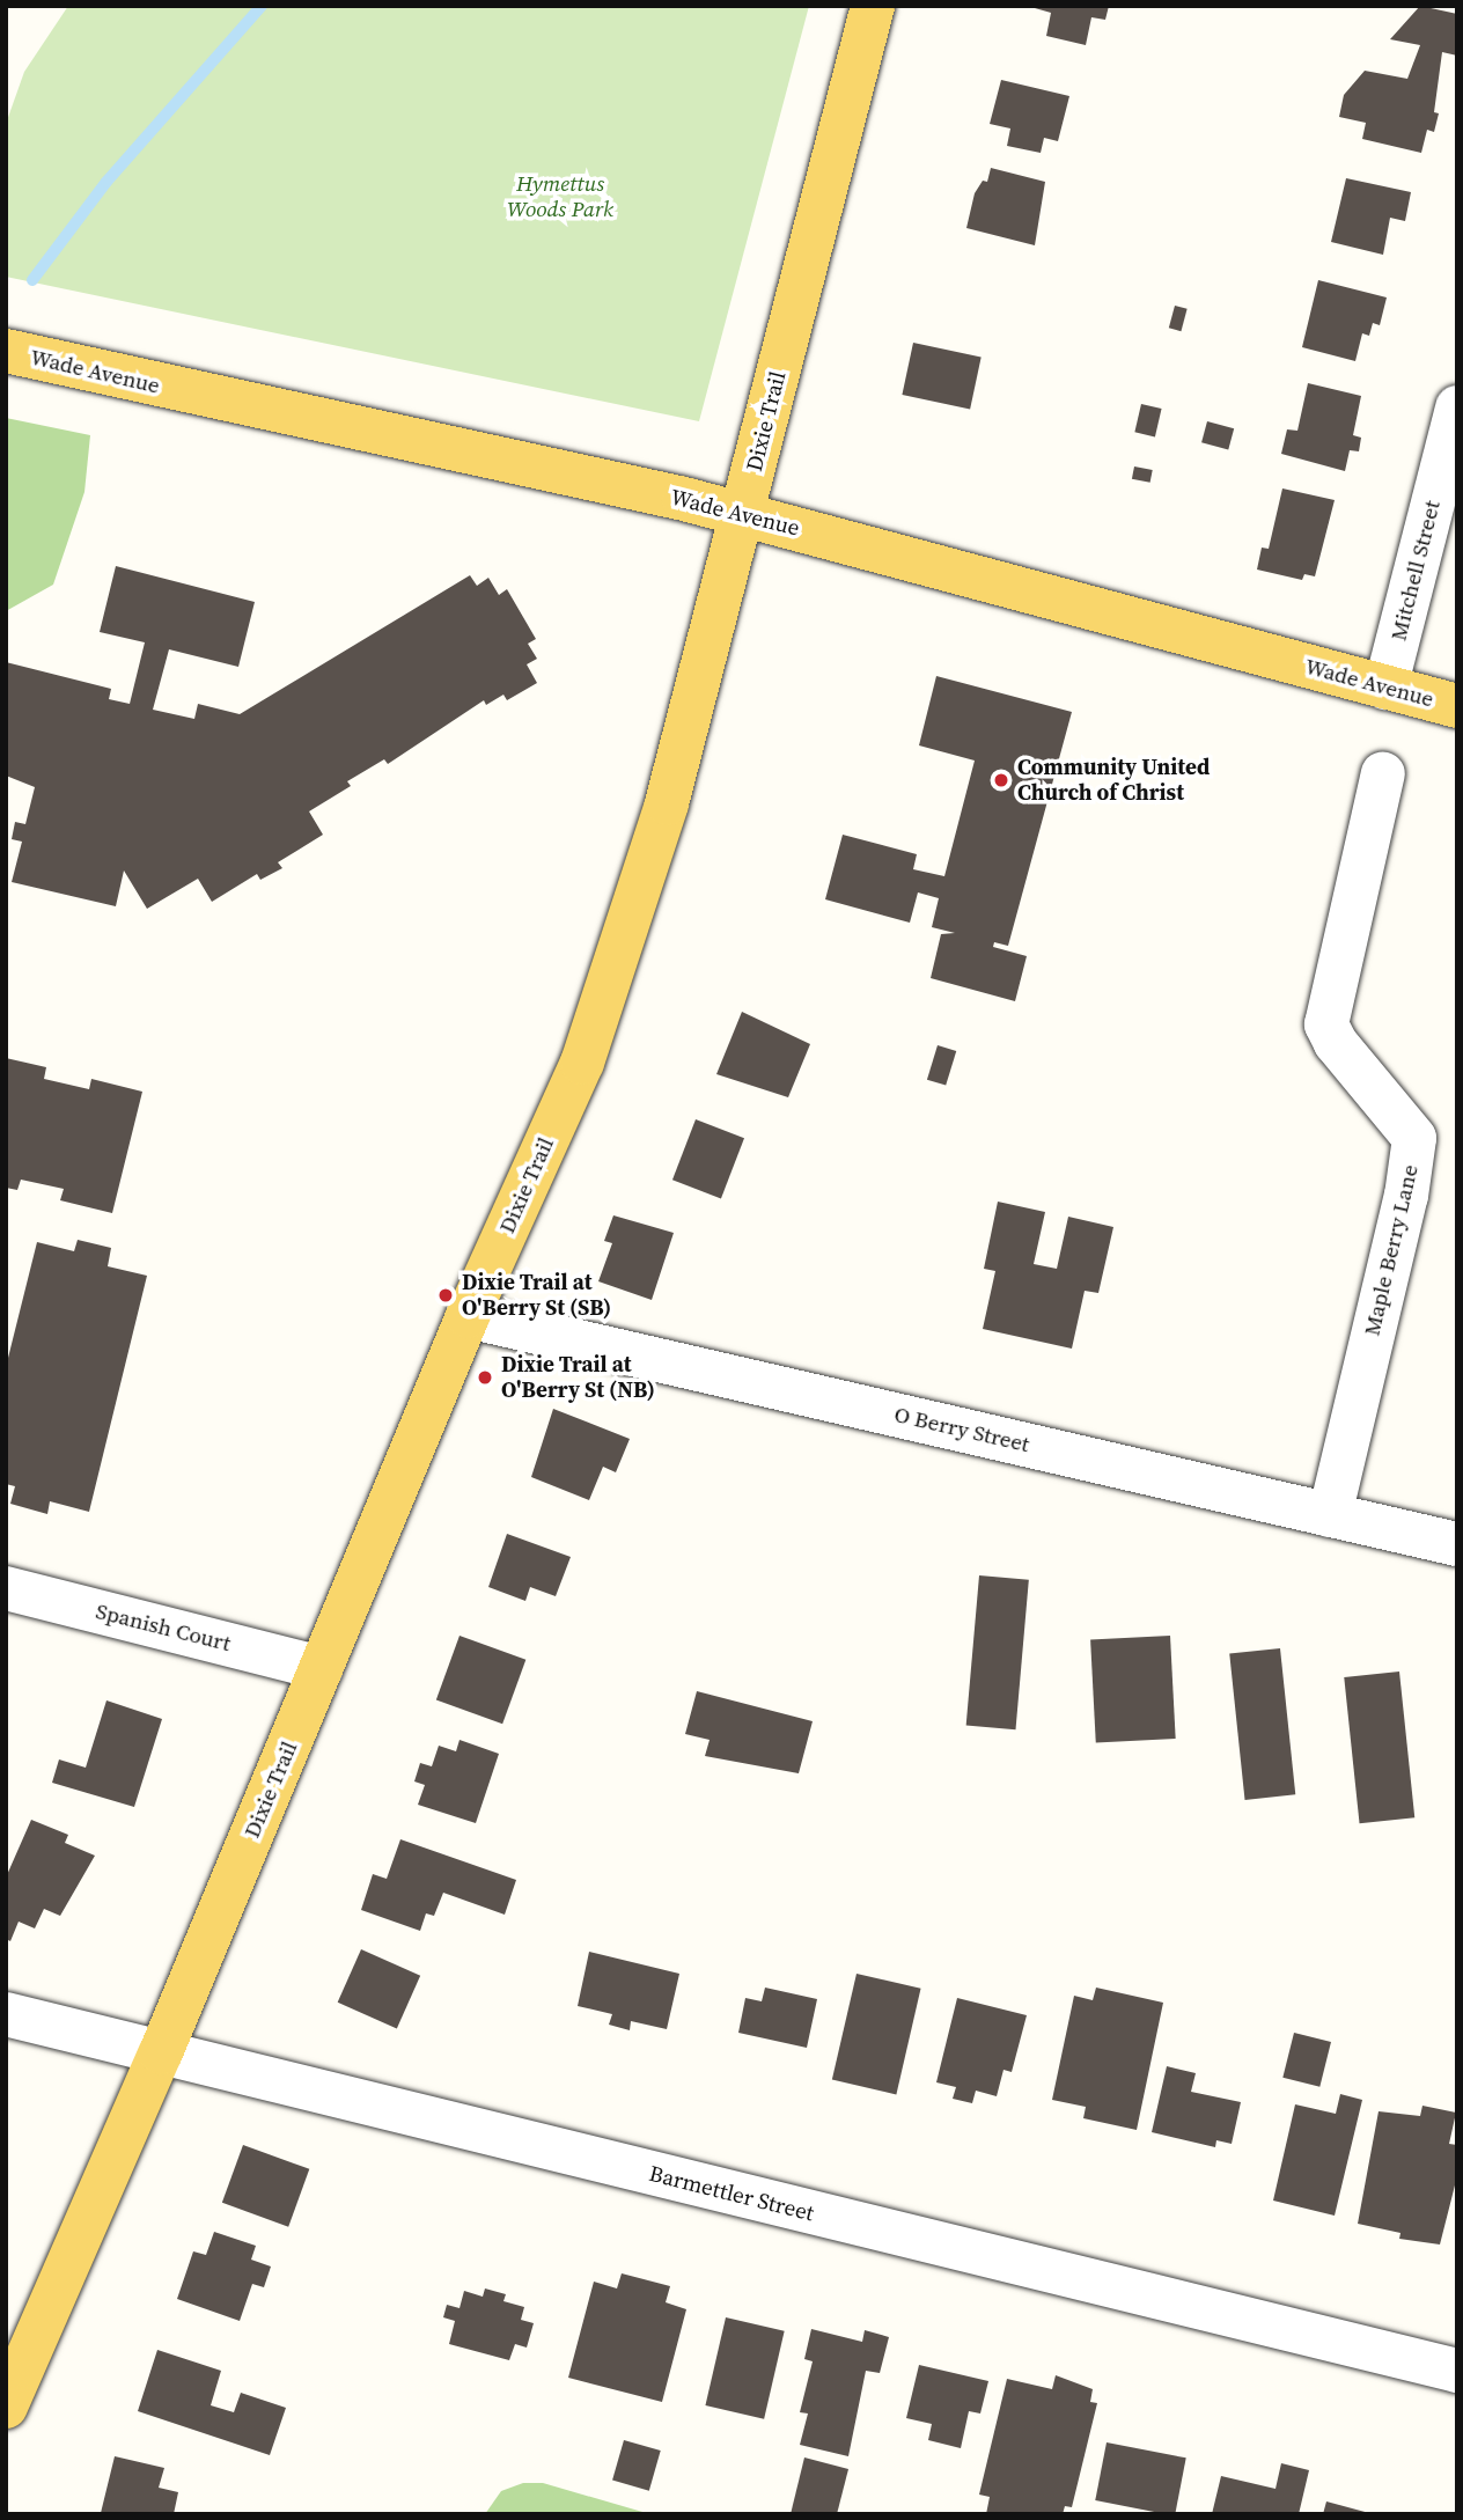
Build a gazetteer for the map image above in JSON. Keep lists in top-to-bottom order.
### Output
{
  "streets": {
    "main road": ["Wade Avenue", "Dixie Trail"],
    "street": [
      "Mitchell Street",
      "Maple Berry Lane",
      "O Berry Street",
      "Spanish Court",
      "Barmettler Street"
    ]
  },
  "crossings": [
    ["Wade Avenue", "Dixie Trail"],
    ["Wade Avenue", "Mitchell Street"],
    ["Dixie Trail", "O Berry Street"],
    ["Dixie Trail", "Spanish Court"],
    ["Dixie Trail", "Barmettler Street"],
    ["Maple Berry Lane", "O Berry Street"]
  ],
  "parks": ["Hymettus Woods Park"],
  "places": ["Community United Church of Christ", "Dixie Trail at O'Berry St (SB)", "Dixie Trail at O'Berry St (NB)"]
}
